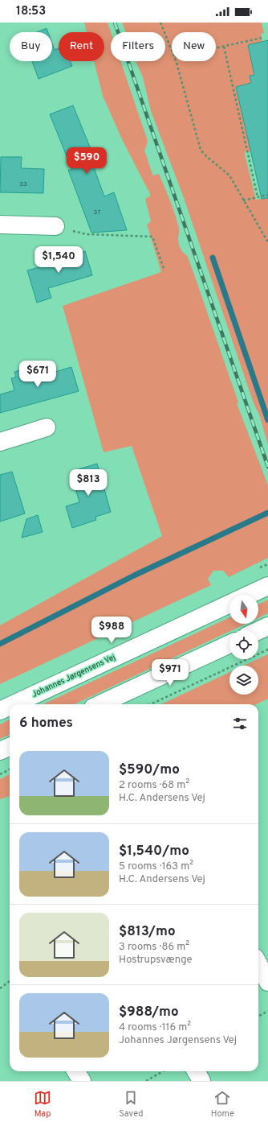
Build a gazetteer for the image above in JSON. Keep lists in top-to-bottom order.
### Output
{
  "streets": {
    "street": ["Johannes Jørgensens Vej"]
  },
  "house_numbers": ["33", "37"],
  "north": "bottom",
  "page": {
    "status": "18:53",
    "chip": [
      "Buy",
      "Rent",
      "Filters",
      "New"
    ],
    "price": [
      "$590",
      "$1,540",
      "$671",
      "$813",
      "$988",
      "$971"
    ],
    "heading": "6 homes",
    "list": [
      {
        "name": "$590/mo",
        "note": "2 rooms · 68 m² · H.C. Andersens Vej"
      },
      {
        "name": "$1,540/mo",
        "note": "5 rooms · 163 m² · H.C. Andersens Vej"
      },
      {
        "name": "$813/mo",
        "note": "3 rooms · 86 m² · Hostrupsvænge"
      },
      {
        "name": "$988/mo",
        "note": "4 rooms · 116 m² · Johannes Jørgensens Vej"
      }
    ],
    "tabs": ["Map", "Saved", "Home"]
  }
}
